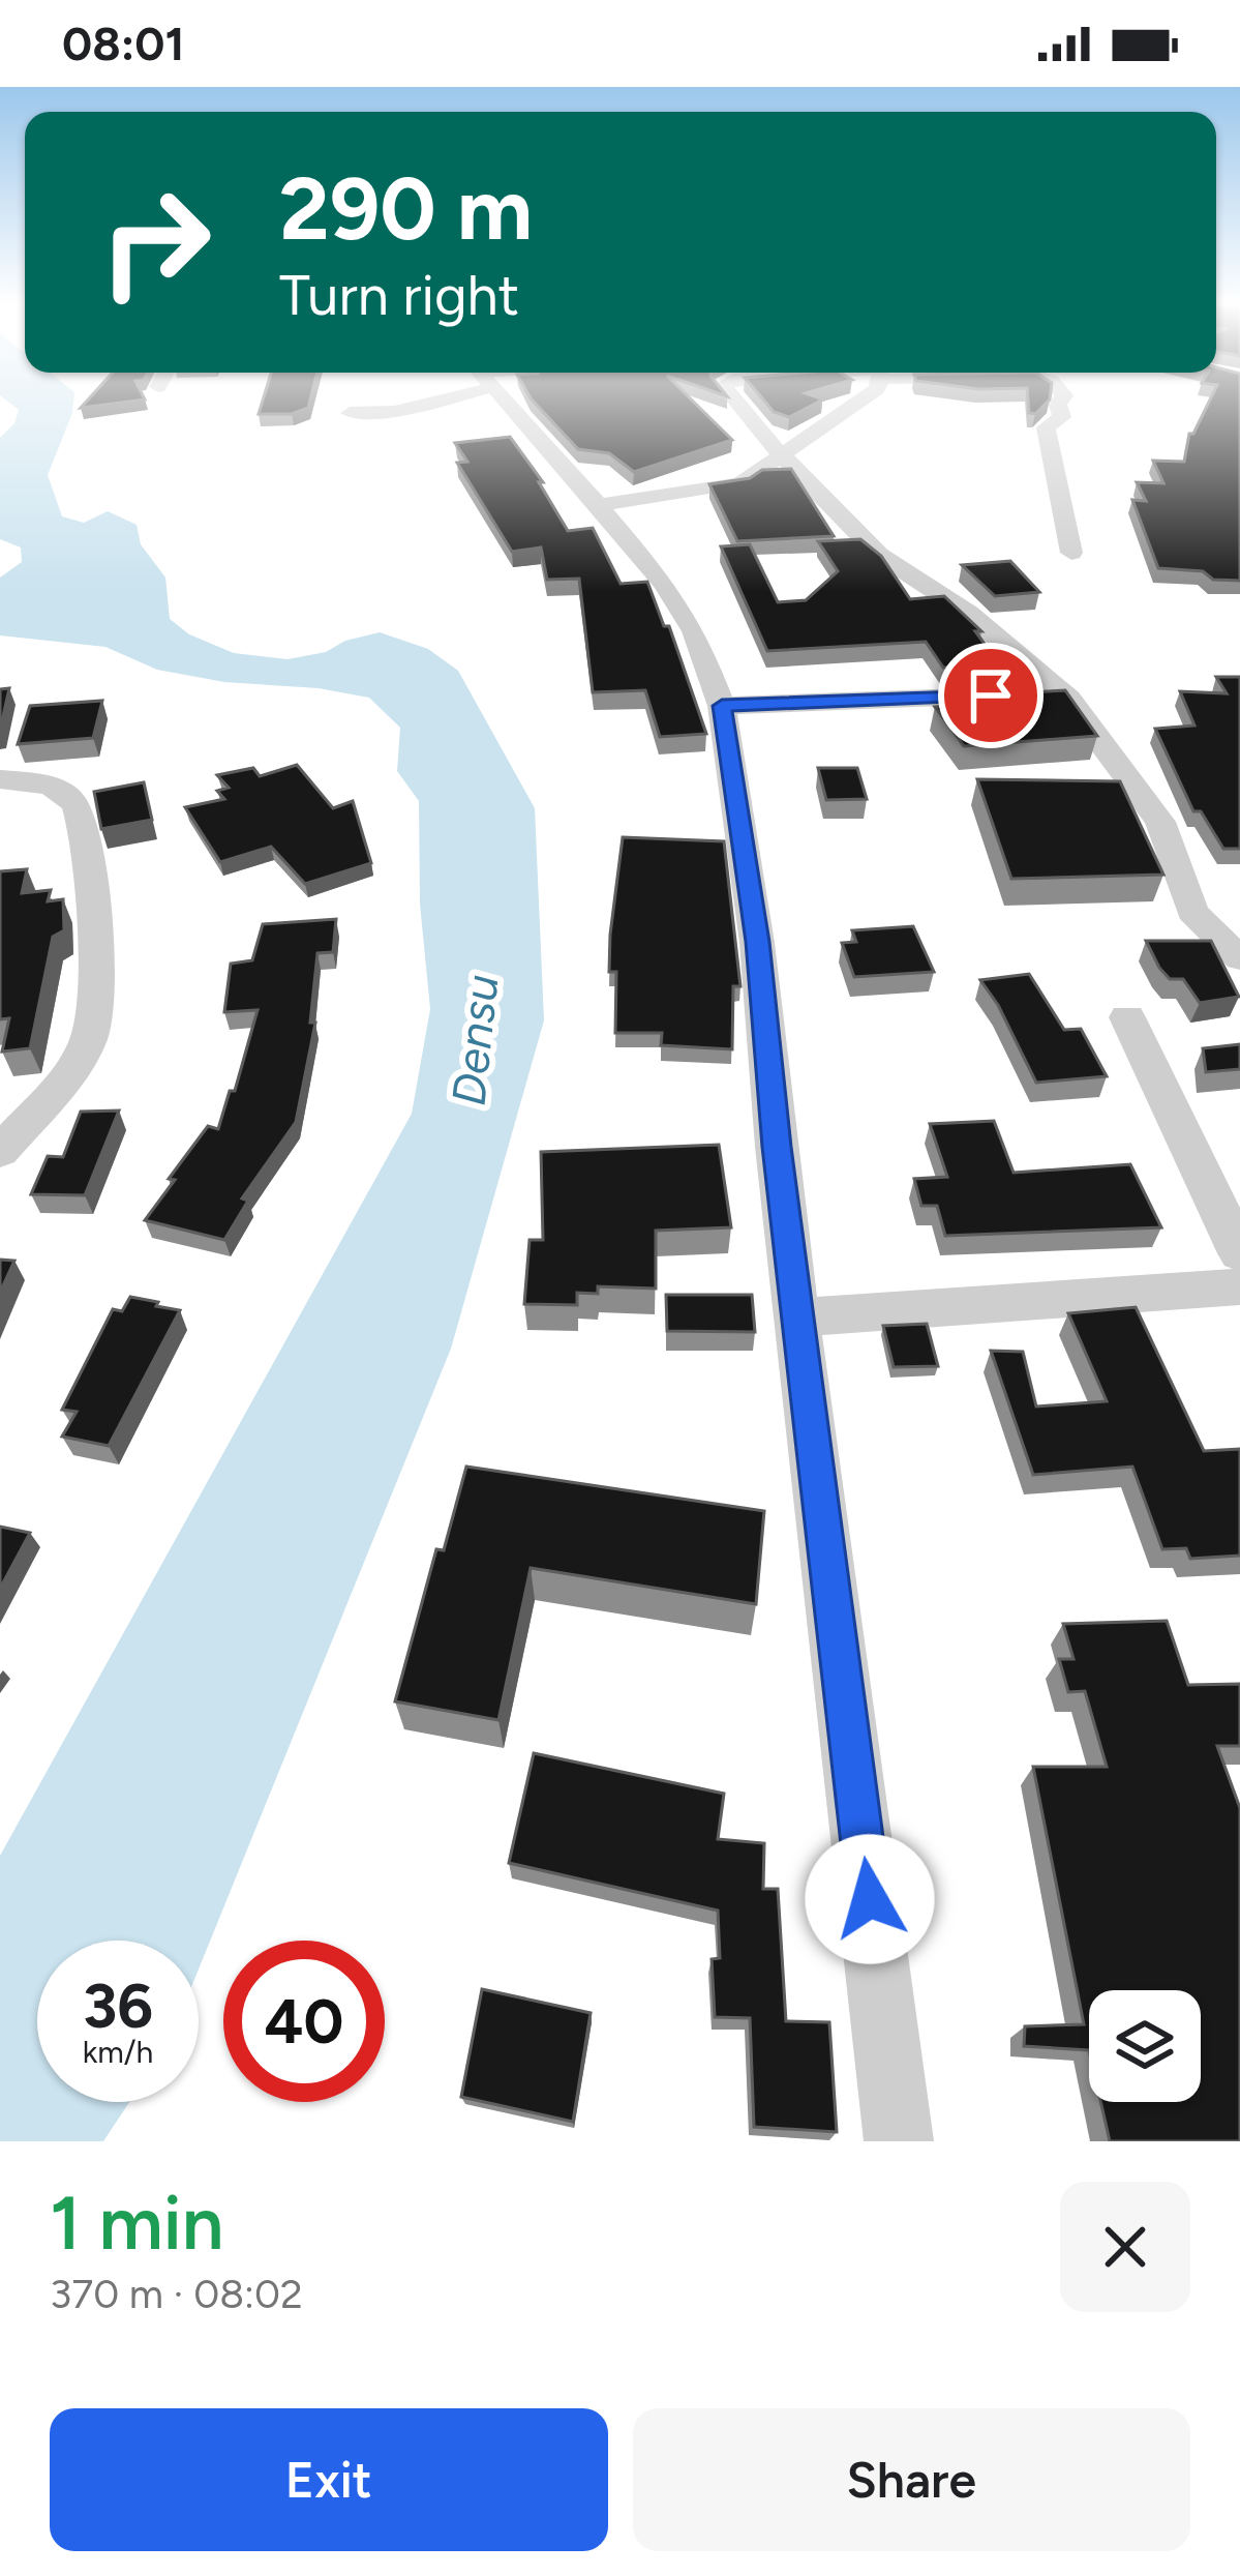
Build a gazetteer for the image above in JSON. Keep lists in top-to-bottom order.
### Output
{
  "water": ["Densu"],
  "page": {
    "status": "08:01",
    "turn": ["290 m", "Turn right"],
    "speed": "36 km/h",
    "limit": "40",
    "heading": ["1 min", "370 m · 08:02"],
    "buttons": ["Exit", "Share"]
  }
}
